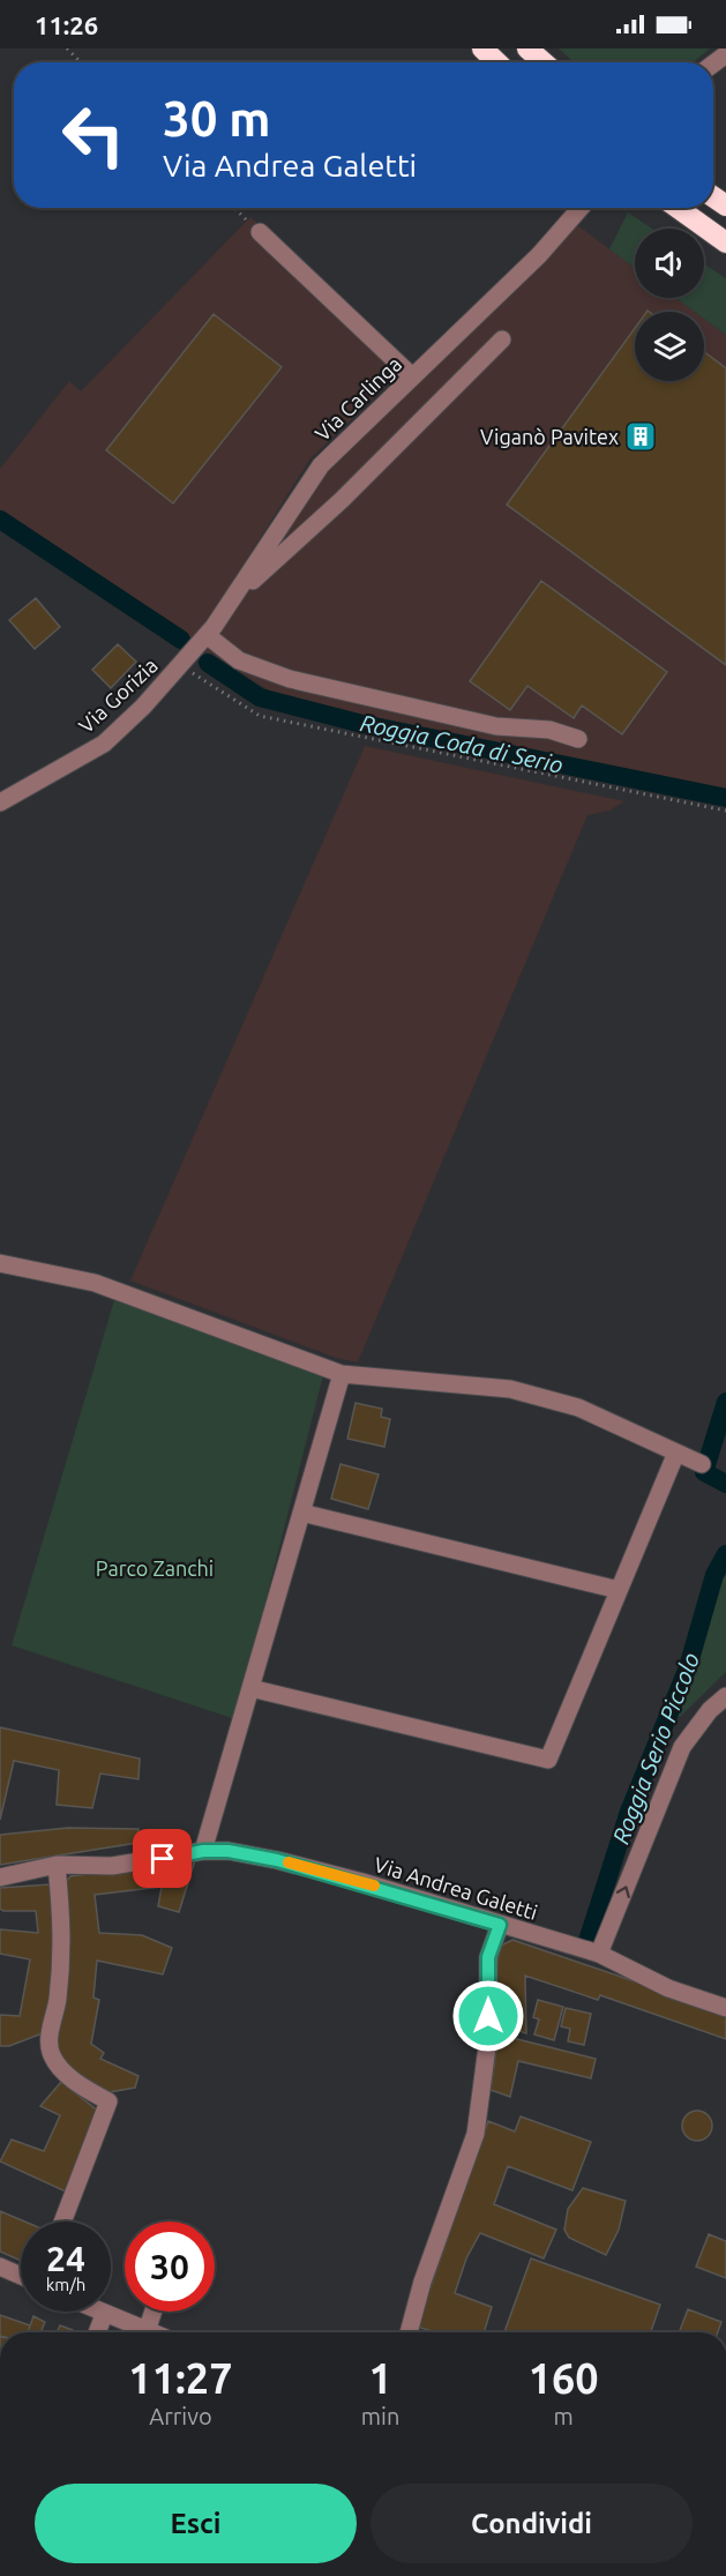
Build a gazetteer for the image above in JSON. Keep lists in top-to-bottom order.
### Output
{
  "streets": {
    "street": ["Via Carlinga", "Via Gorizia", "Via Andrea Galetti"]
  },
  "crossings": [
    ["Via Carlinga", "Via Gorizia"]
  ],
  "water": ["Roggia Coda di Serio", "Roggia Serio Piccolo"],
  "parks": ["Parco Zanchi"],
  "places": {
    "building": ["Viganò Pavitex"]
  },
  "page": {
    "status": "11:26",
    "turn": ["30 m", "Via Andrea Galetti"],
    "speed": "24 km/h",
    "limit": "30",
    "eta": [
      "11:27",
      "Arrivo",
      "1",
      "min",
      "160",
      "m"
    ],
    "buttons": ["Esci", "Condividi"]
  }
}
